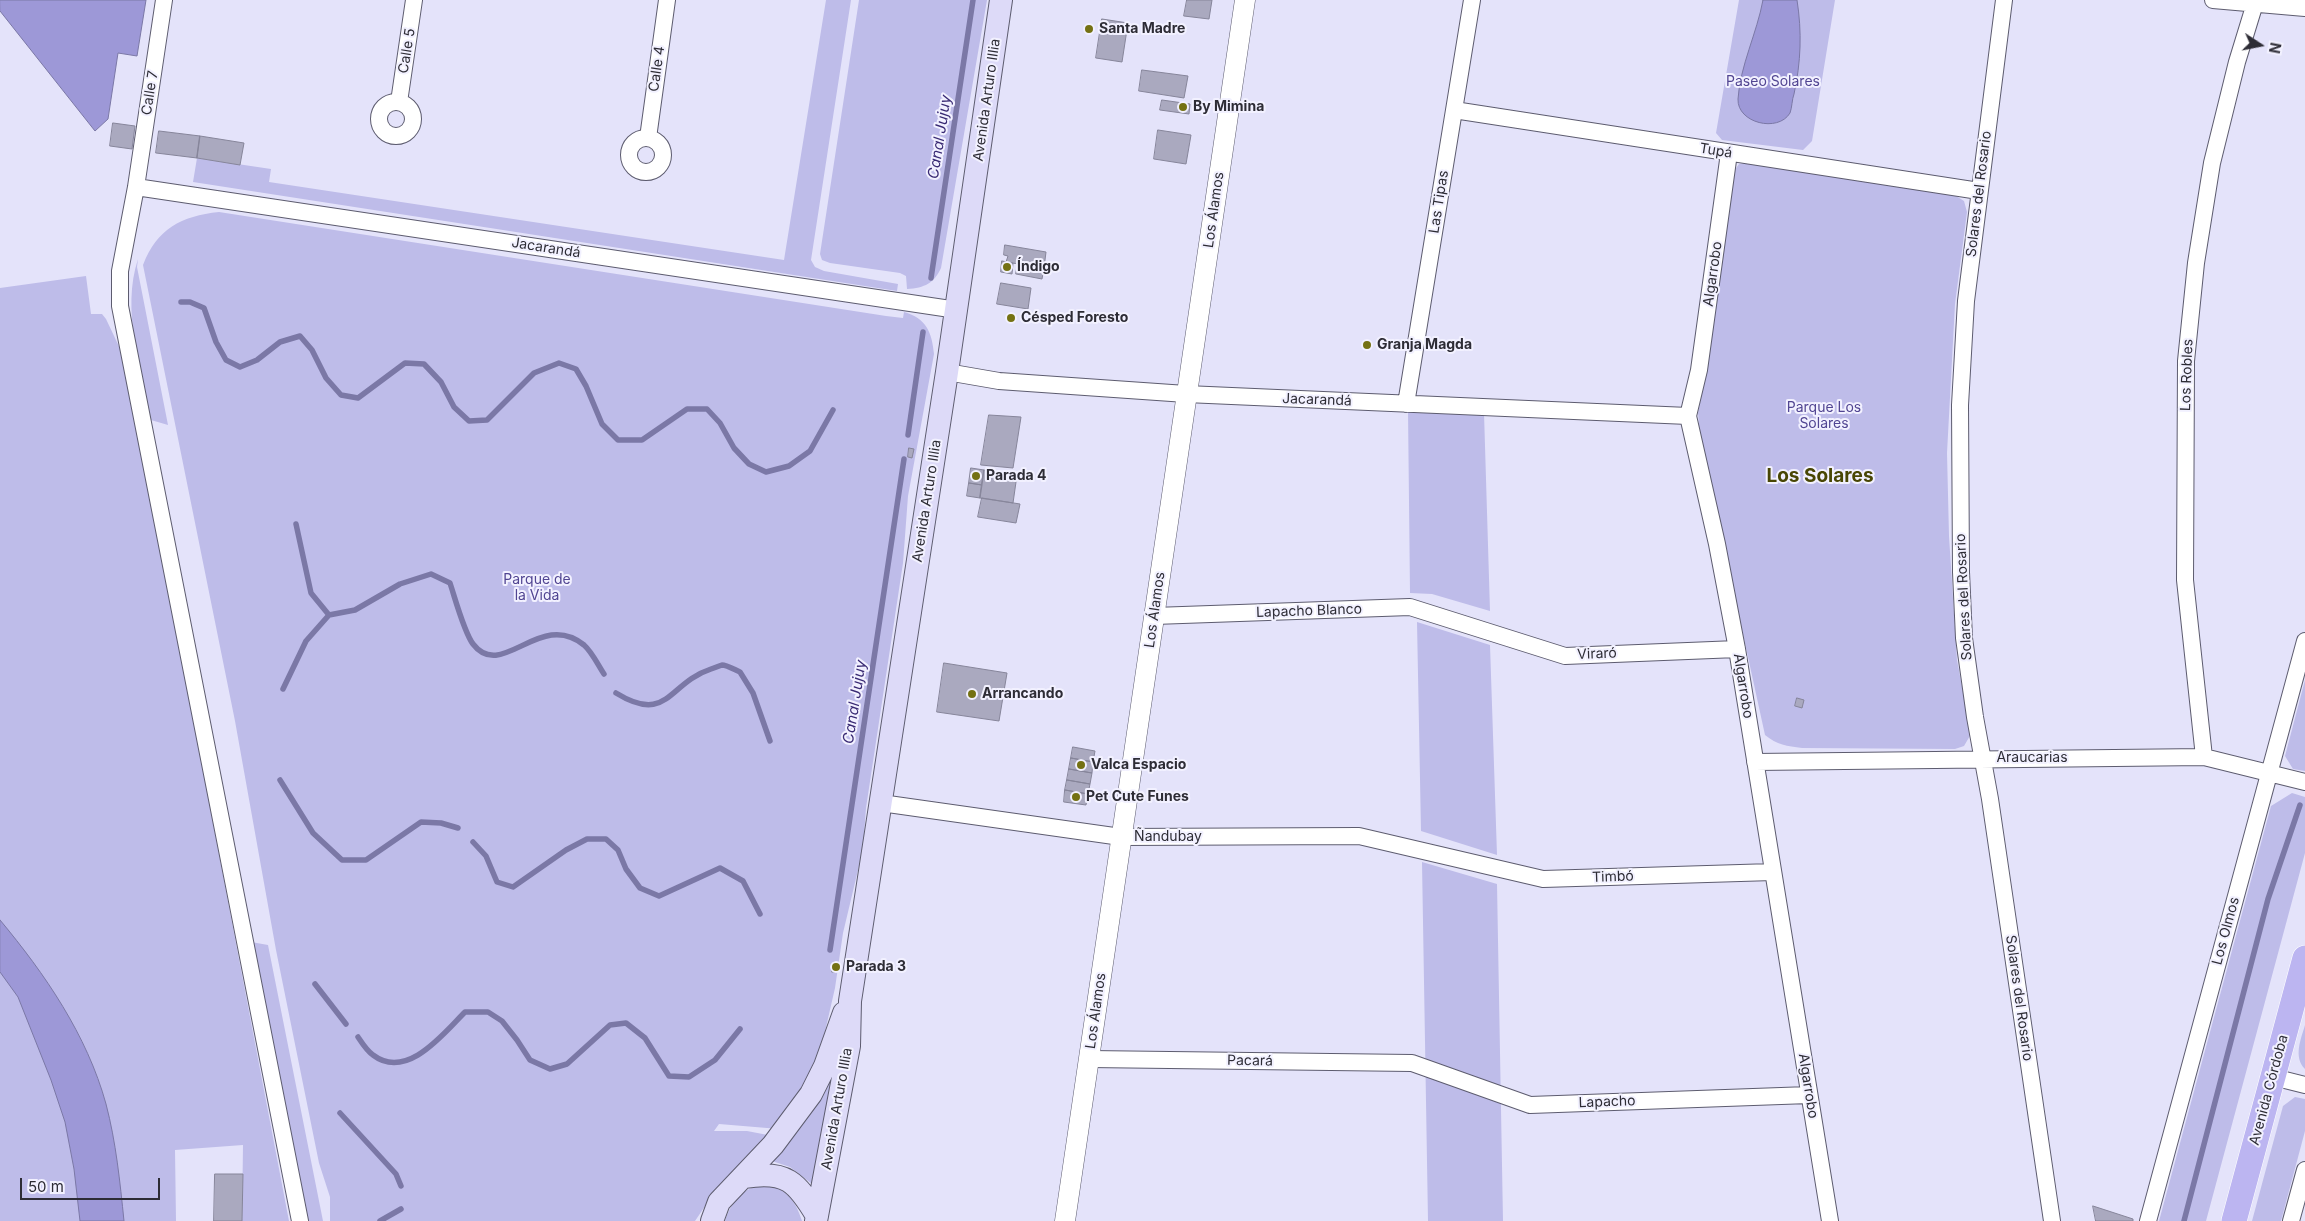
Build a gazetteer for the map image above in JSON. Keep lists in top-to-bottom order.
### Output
{
  "streets": {
    "main road": ["Avenida Arturo Illia", "Avenida Córdoba"],
    "street": [
      "Calle 5",
      "Calle 4",
      "Calle 7",
      "Tupá",
      "Solares del Rosario",
      "Las Tipas",
      "Los Álamos",
      "Jacarandá",
      "Algarrobo",
      "Los Robles",
      "Lapacho Blanco",
      "Viraró",
      "Araucarias",
      "Ñandubay",
      "Timbó",
      "Los Olmos",
      "Pacará",
      "Lapacho"
    ]
  },
  "crossings": [
    ["Calle 7", "Jacarandá"],
    ["Avenida Arturo Illia", "Jacarandá"],
    ["Avenida Arturo Illia", "Ñandubay"],
    ["Tupá", "Solares del Rosario"],
    ["Tupá", "Las Tipas"],
    ["Tupá", "Algarrobo"],
    ["Solares del Rosario", "Araucarias"],
    ["Las Tipas", "Jacarandá"],
    ["Los Álamos", "Jacarandá"],
    ["Los Álamos", "Lapacho Blanco"],
    ["Los Álamos", "Ñandubay"],
    ["Los Álamos", "Pacará"],
    ["Jacarandá", "Algarrobo"],
    ["Algarrobo", "Viraró"],
    ["Algarrobo", "Araucarias"],
    ["Algarrobo", "Timbó"],
    ["Algarrobo", "Lapacho"],
    ["Los Robles", "Araucarias"],
    ["Lapacho Blanco", "Viraró"],
    ["Araucarias", "Los Olmos"],
    ["Ñandubay", "Timbó"],
    ["Pacará", "Lapacho"]
  ],
  "districts": ["Los Solares"],
  "water": ["Canal Jujuy"],
  "parks": ["Paseo Solares", "Parque Los Solares", "Parque de la Vida"],
  "places": [
    "Santa Madre",
    "By Mimina",
    "Índigo",
    "Césped Foresto",
    "Granja Magda",
    "Parada 4",
    "Arrancando",
    "Valca Espacio",
    "Pet Cute Funes",
    "Parada 3"
  ],
  "scale_bar": "50 m",
  "north": "right"
}
